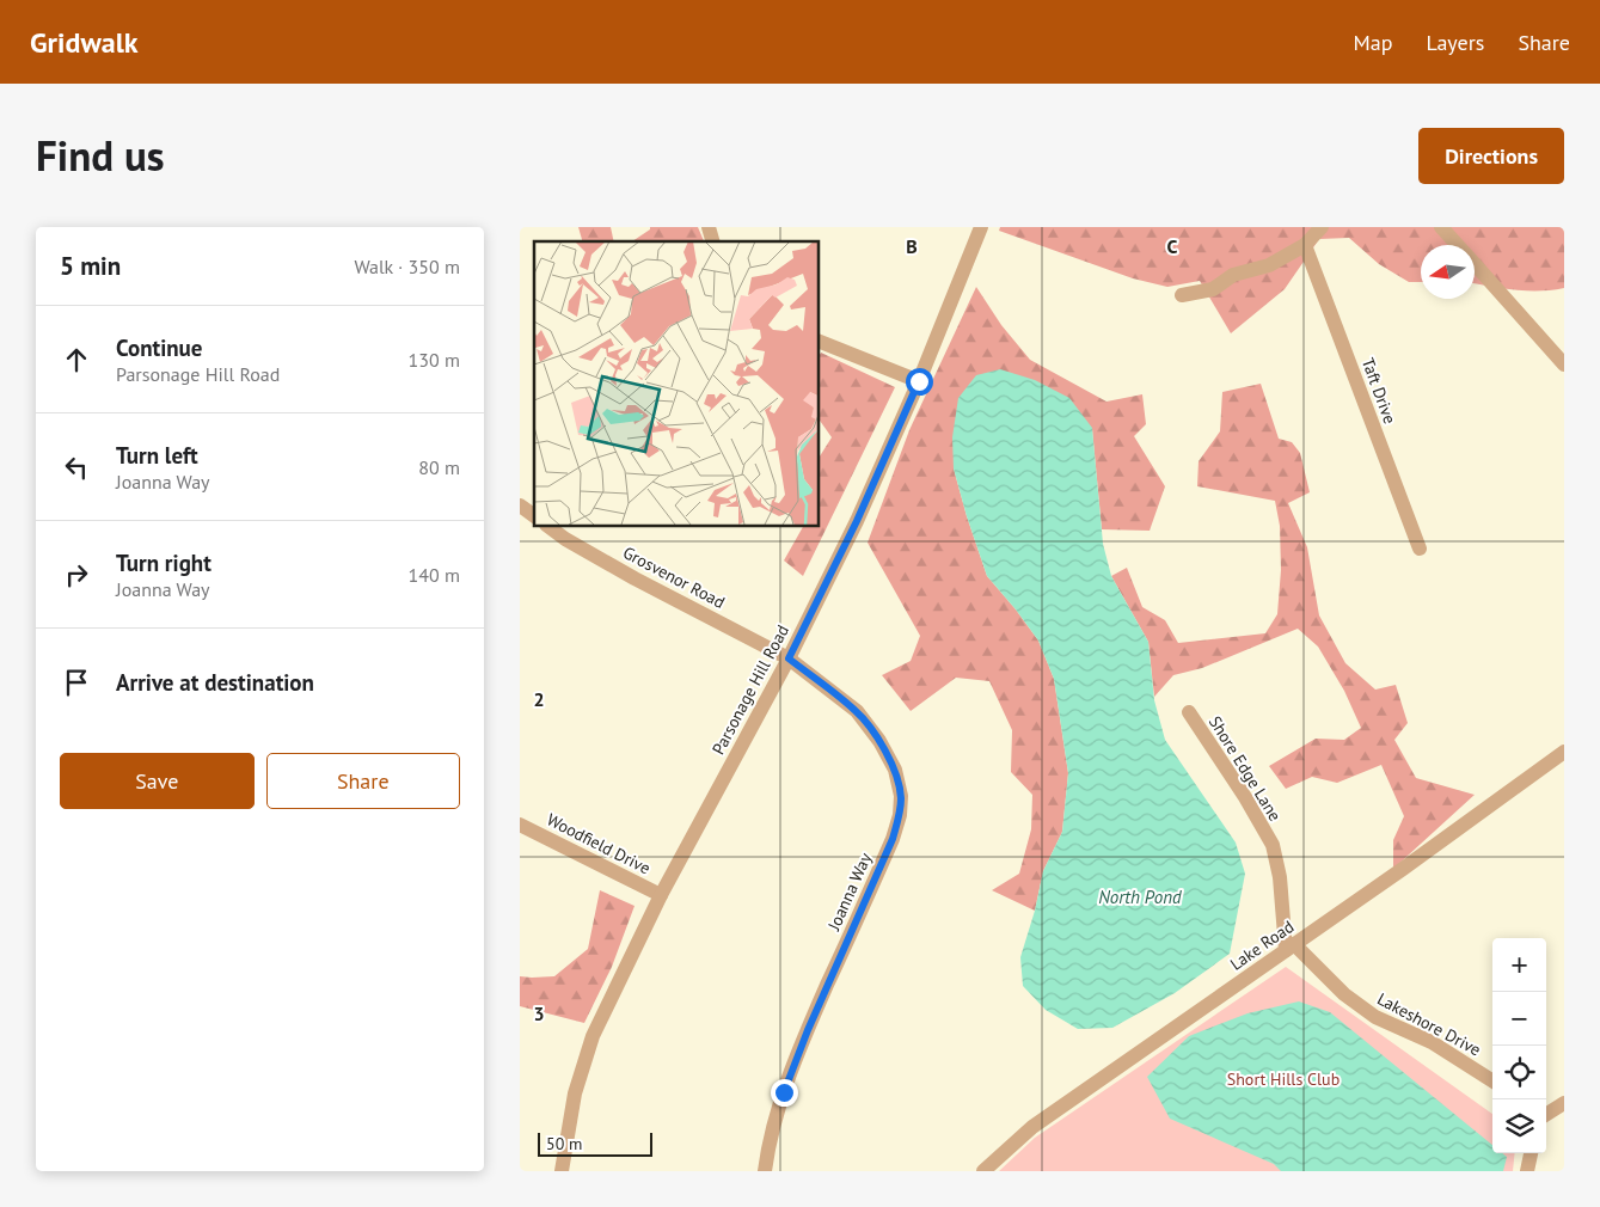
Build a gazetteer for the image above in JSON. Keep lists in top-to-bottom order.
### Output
{
  "streets": {
    "street": [
      "Taft Drive",
      "Grosvenor Road",
      "Parsonage Hill Road",
      "Shore Edge Lane",
      "Woodfield Drive",
      "Joanna Way",
      "Lake Road",
      "Lakeshore Drive"
    ]
  },
  "crossings": [
    ["Grosvenor Road", "Parsonage Hill Road"],
    ["Grosvenor Road", "Joanna Way"],
    ["Parsonage Hill Road", "Woodfield Drive"],
    ["Parsonage Hill Road", "Joanna Way"],
    ["Shore Edge Lane", "Lake Road"],
    ["Shore Edge Lane", "Lakeshore Drive"],
    ["Lake Road", "Lakeshore Drive"]
  ],
  "water": ["North Pond"],
  "parks": ["Short Hills Club"],
  "scale_bar": "50 m",
  "north": "left",
  "page": {
    "header": "Gridwalk",
    "nav": ["Map", "Layers", "Share"],
    "title": "Find us",
    "buttons": [
      "Directions",
      ["Save", "Share"]
    ],
    "heading": ["5 min", "Walk · 350 m"],
    "list": [
      ["Continue", "Parsonage Hill Road", "130 m"],
      ["Turn left", "Joanna Way", "80 m"],
      ["Turn right", "Joanna Way", "140 m"],
      "Arrive at destination"
    ],
    "map_buttons": ["+", "−"],
    "scale": "50 m"
  },
  "grid": {
    "columns": ["B", "C"],
    "rows": ["2", "3"]
  }
}
